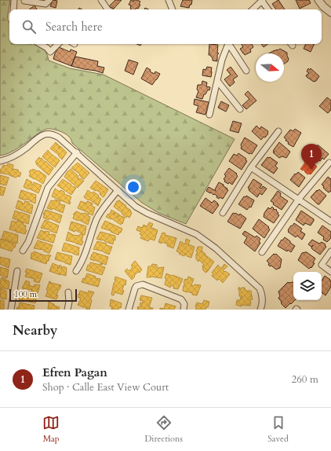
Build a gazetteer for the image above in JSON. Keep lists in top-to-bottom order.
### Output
{
  "scale_bar": "100 m",
  "north": "right",
  "page": {
    "search": "Search here",
    "pins": "1",
    "scale": "100 m",
    "heading": "Nearby",
    "list": [
      {
        "mark": "1",
        "name": "Efren Pagan",
        "note": "Shop · Calle East View Court",
        "value": "260 m"
      }
    ],
    "nav": ["Map", "Directions", "Saved"]
  }
}
